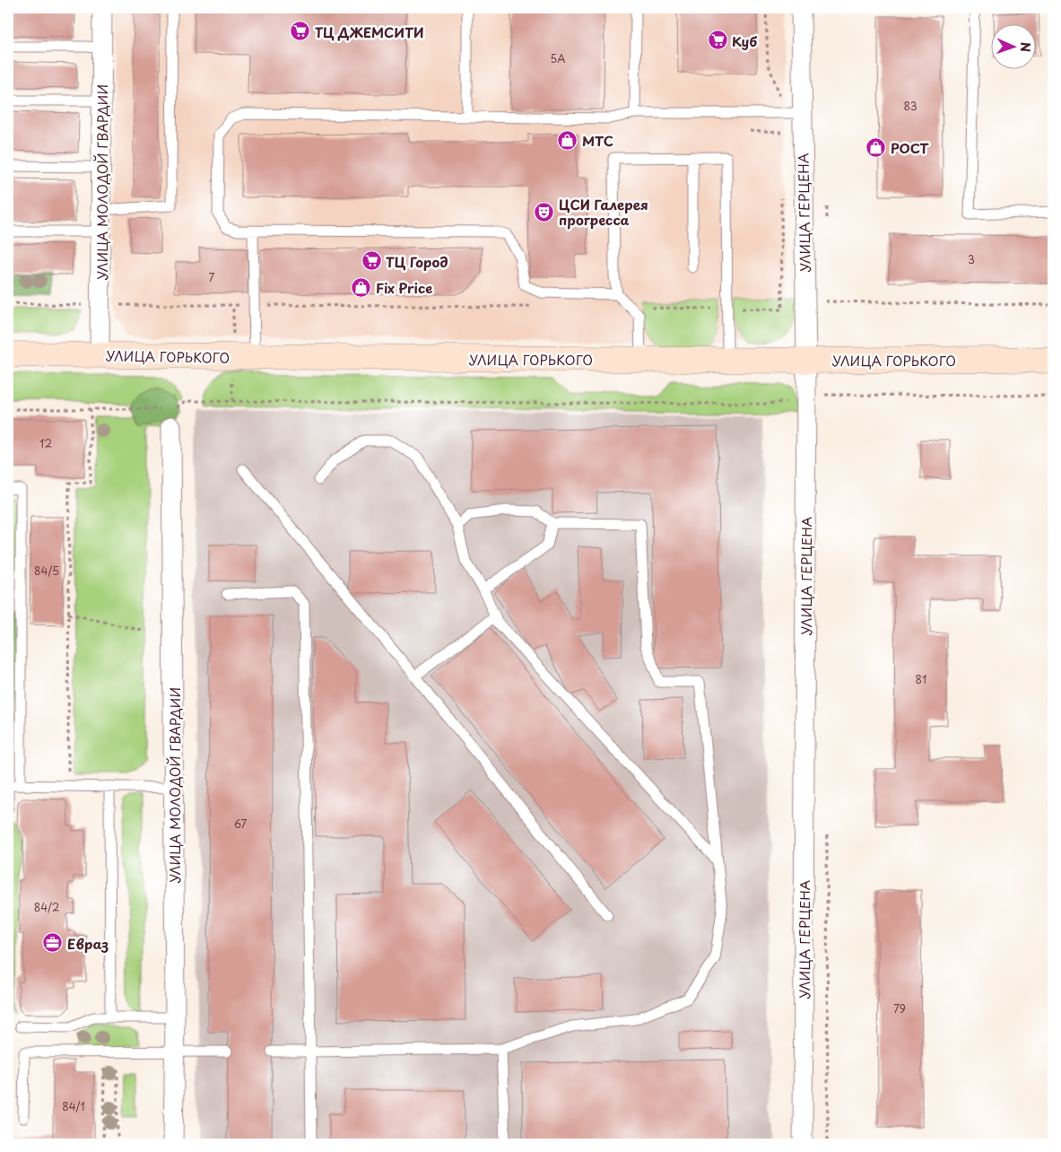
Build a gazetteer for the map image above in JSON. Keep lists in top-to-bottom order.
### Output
{
  "streets": {
    "street": ["УЛИЦА МОЛОДОЙ ГВАРДИИ", "УЛИЦА ГЕРЦЕНА", "УЛИЦА ГОРЬКОГО"]
  },
  "crossings": [
    ["УЛИЦА МОЛОДОЙ ГВАРДИИ", "УЛИЦА ГОРЬКОГО"],
    ["УЛИЦА ГЕРЦЕНА", "УЛИЦА ГОРЬКОГО"]
  ],
  "places": {
    "supermarket": ["ТЦ ДЖЕМСИТИ", "Куб", "ТЦ Город"],
    "shop": ["МТС", "РОСТ", "Fix Price"],
    "theatre": ["ЦСИ Галерея прогресса"],
    "office": ["Евраз"]
  },
  "house_numbers": [
    "5А",
    "83",
    "3",
    "7",
    "12",
    "84/5",
    "81",
    "67",
    "84/2",
    "79",
    "84/1"
  ],
  "north": "right"
}
